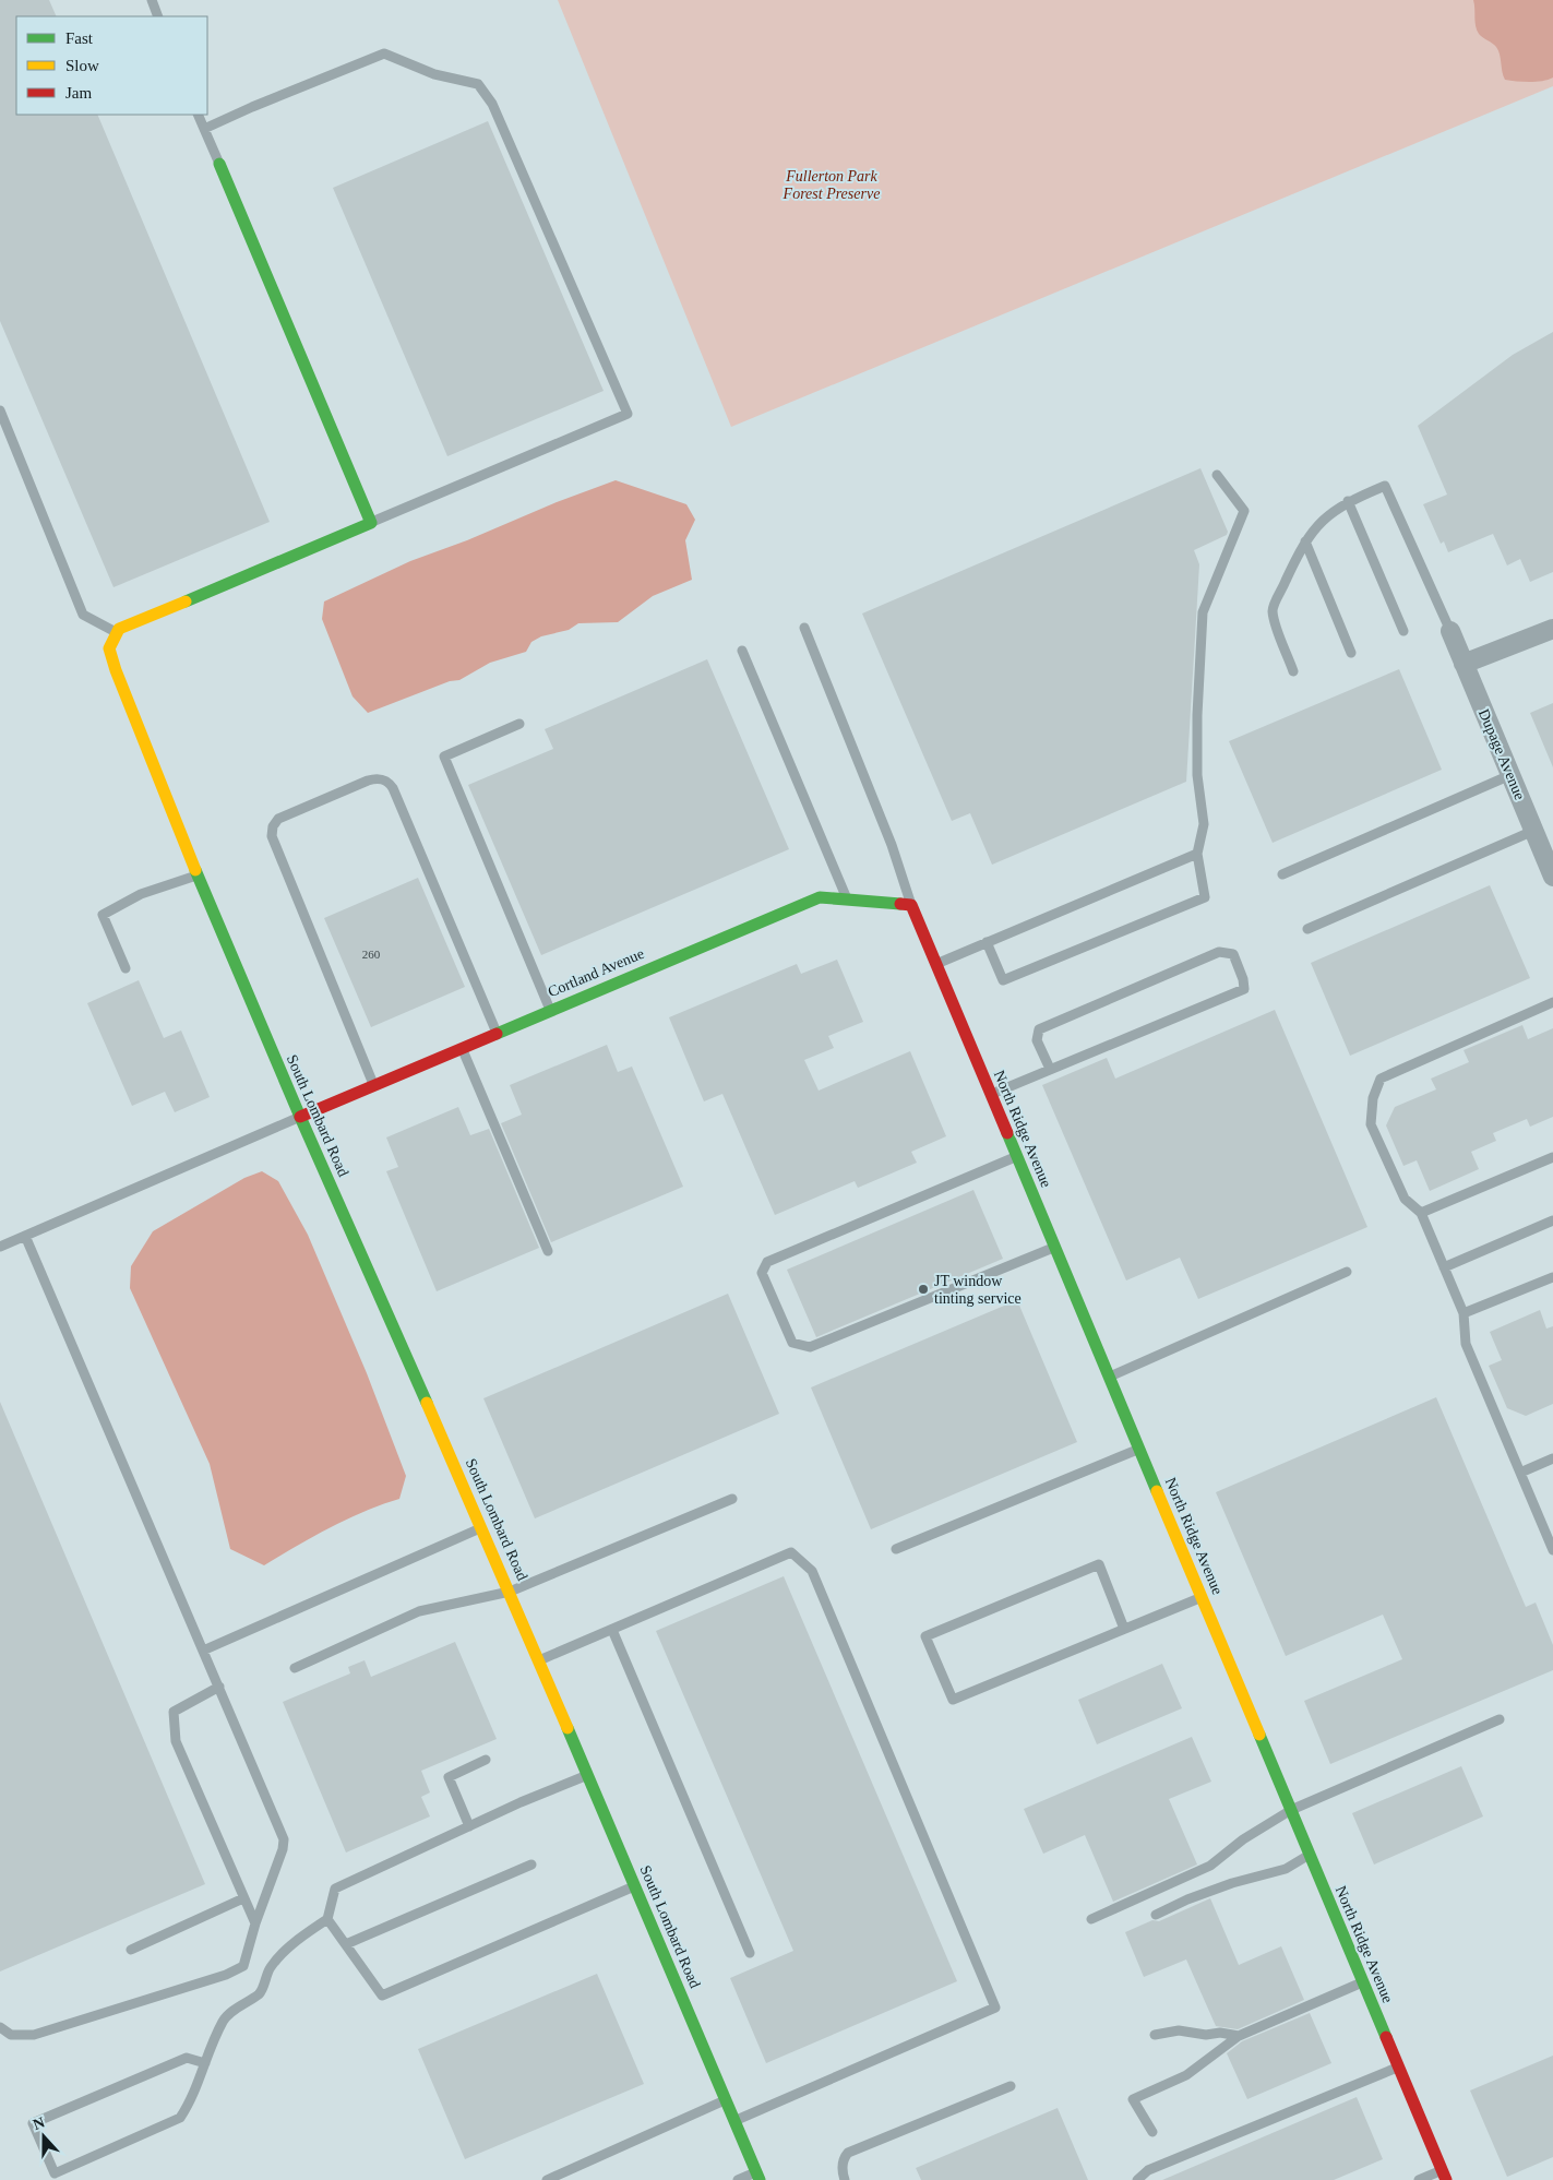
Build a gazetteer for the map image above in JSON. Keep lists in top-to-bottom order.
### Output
{
  "streets": {
    "street": [
      "Dupage Avenue",
      "Cortland Avenue",
      "South Lombard Road",
      "North Ridge Avenue"
    ]
  },
  "crossings": [
    ["Cortland Avenue", "South Lombard Road"],
    ["Cortland Avenue", "North Ridge Avenue"]
  ],
  "parks": ["Fullerton Park Forest Preserve"],
  "places": ["JT window tinting service"],
  "house_numbers": ["260"],
  "legend": ["Fast", "Slow", "Jam"],
  "north": "top"
}
